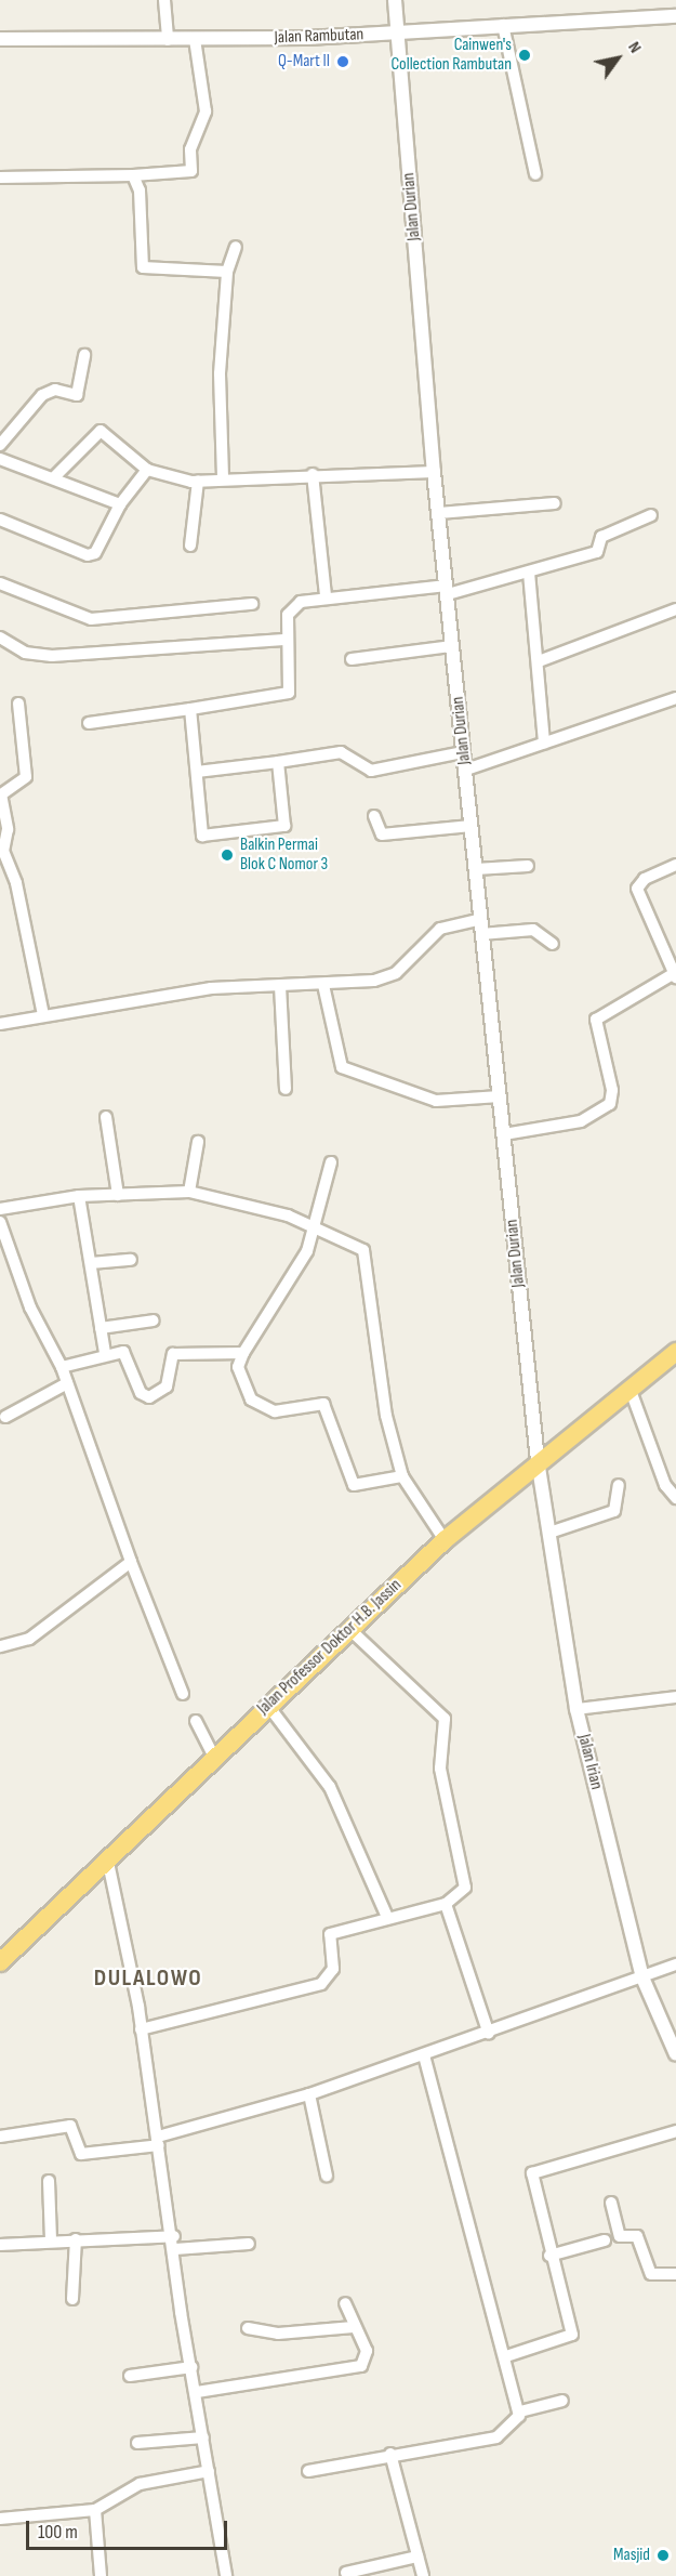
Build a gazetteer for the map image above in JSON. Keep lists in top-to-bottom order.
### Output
{
  "streets": {
    "highway": ["Jalan Professor Doktor H.B. Jassin"],
    "street": ["Jalan Rambutan", "Jalan Durian", "Jalan Irian"]
  },
  "crossings": [
    ["Jalan Rambutan", "Jalan Durian"],
    ["Jalan Durian", "Jalan Professor Doktor H.B. Jassin"],
    ["Jalan Durian", "Jalan Irian"],
    ["Jalan Professor Doktor H.B. Jassin", "Jalan Irian"]
  ],
  "districts": ["DULALOWO"],
  "places": [
    "Cainwen's Collection Rambutan",
    "Q-Mart II",
    "Balkin Permai Blok C Nomor 3",
    "Masjid"
  ],
  "scale_bar": "100 m",
  "north": "top right"
}
